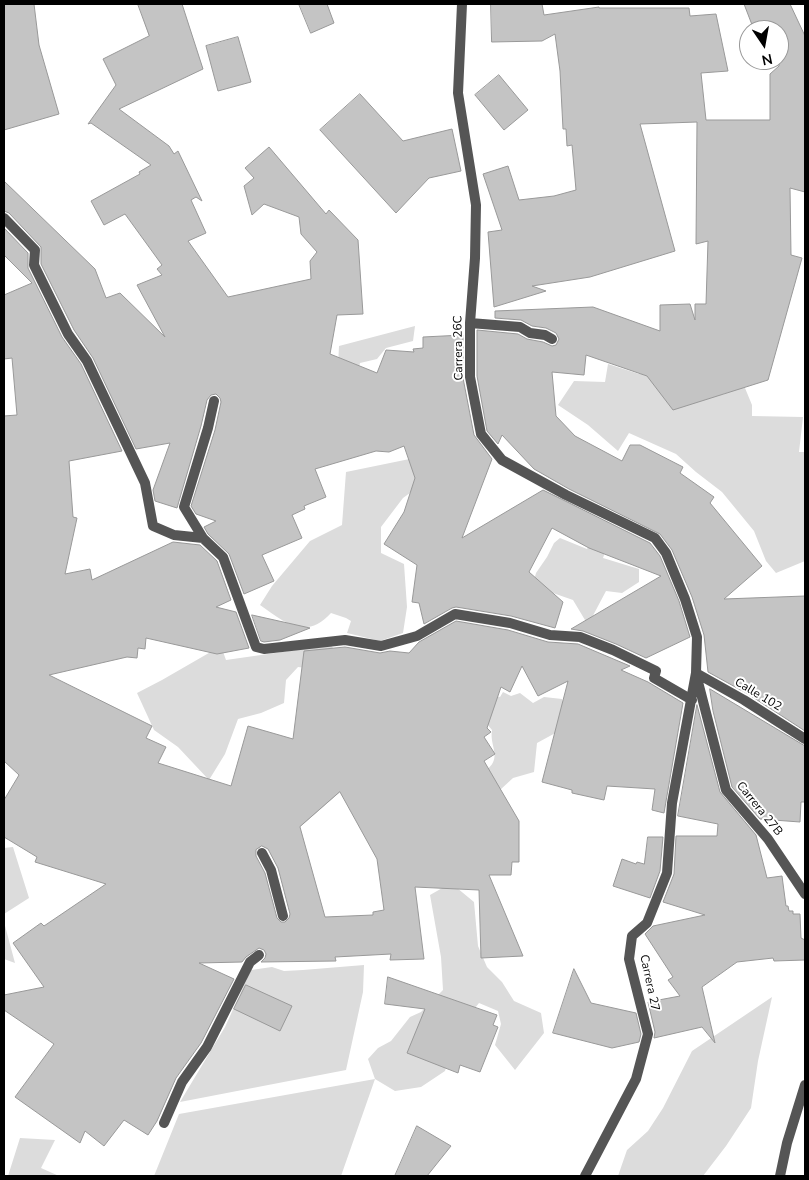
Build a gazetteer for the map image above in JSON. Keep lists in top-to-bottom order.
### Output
{
  "streets": {
    "street": [
      "Carrera 26C",
      "Calle 102",
      "Carrera 27B",
      "Carrera 27"
    ]
  },
  "crossings": [
    ["Carrera 26C", "Calle 102"],
    ["Carrera 26C", "Carrera 27B"],
    ["Carrera 26C", "Carrera 27"],
    ["Calle 102", "Carrera 27B"],
    ["Calle 102", "Carrera 27"],
    ["Carrera 27B", "Carrera 27"]
  ],
  "north": "bottom"
}
